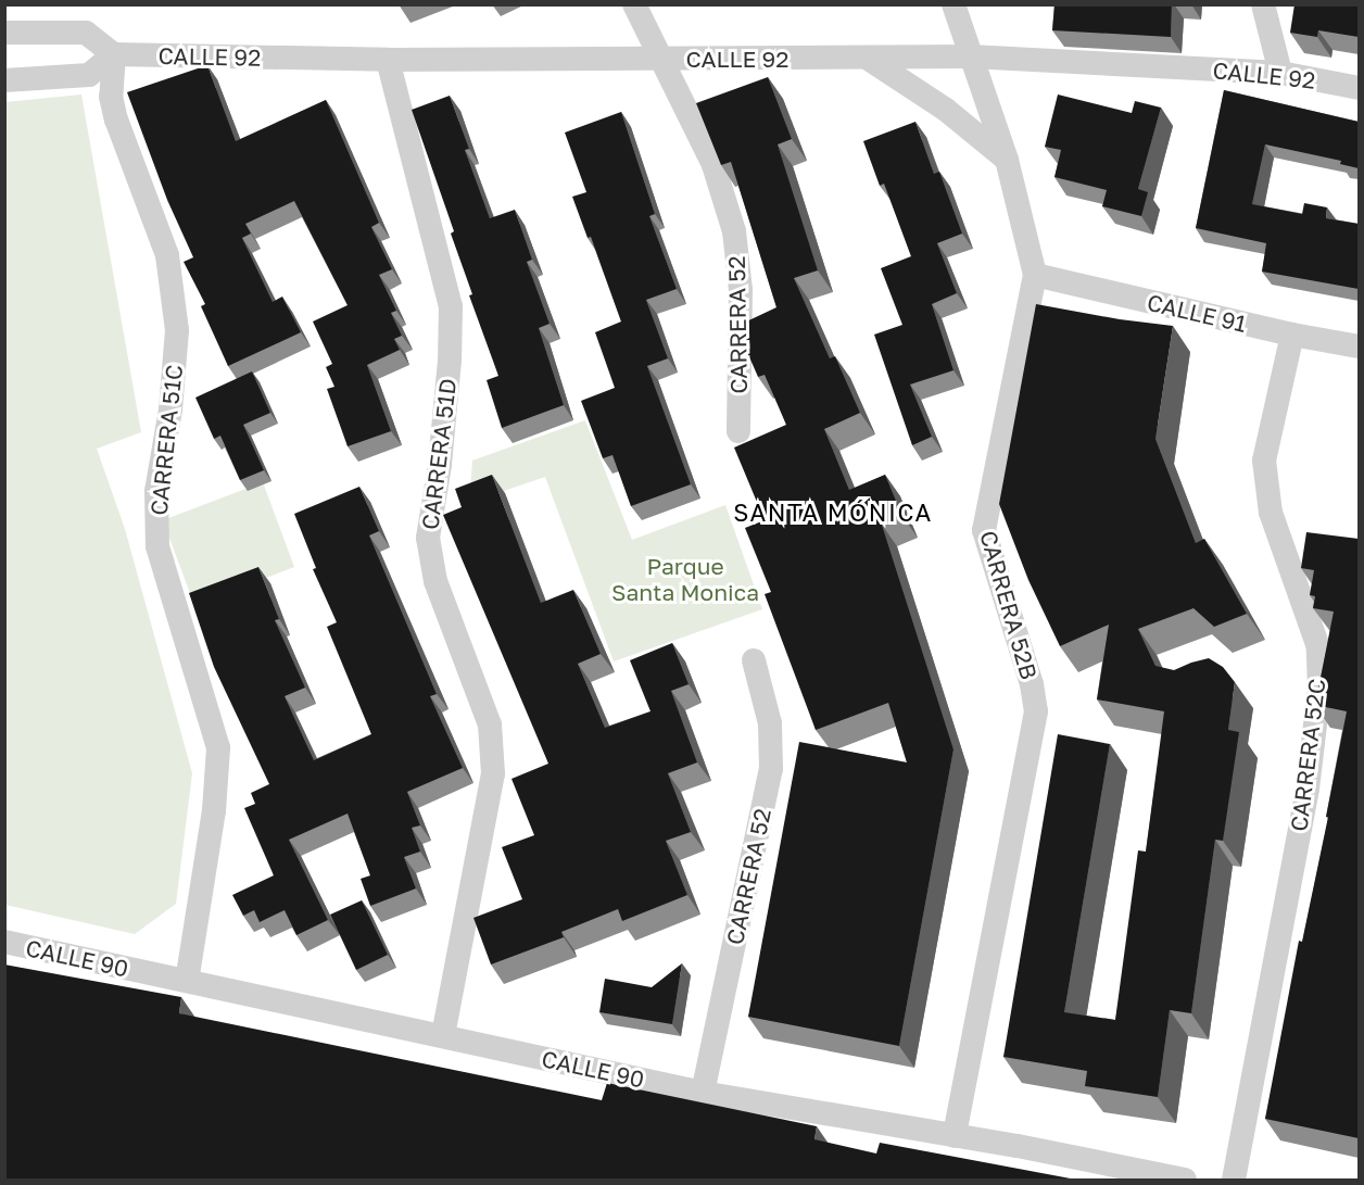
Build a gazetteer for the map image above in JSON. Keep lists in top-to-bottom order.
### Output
{
  "streets": {
    "street": [
      "CALLE 92",
      "CALLE 91",
      "CARRERA 52",
      "CARRERA 51C",
      "CARRERA 51D",
      "CARRERA 52B",
      "CARRERA 52C",
      "CALLE 90"
    ]
  },
  "crossings": [
    ["CALLE 92", "CARRERA 52"],
    ["CALLE 92", "CARRERA 51C"],
    ["CALLE 92", "CARRERA 51D"],
    ["CALLE 92", "CARRERA 52B"],
    ["CALLE 91", "CARRERA 52B"],
    ["CALLE 91", "CARRERA 52C"],
    ["CARRERA 52", "CALLE 90"],
    ["CARRERA 51C", "CALLE 90"],
    ["CARRERA 51D", "CALLE 90"],
    ["CARRERA 52B", "CALLE 90"]
  ],
  "districts": ["SANTA MÓNICA"],
  "parks": ["Parque Santa Monica"]
}
